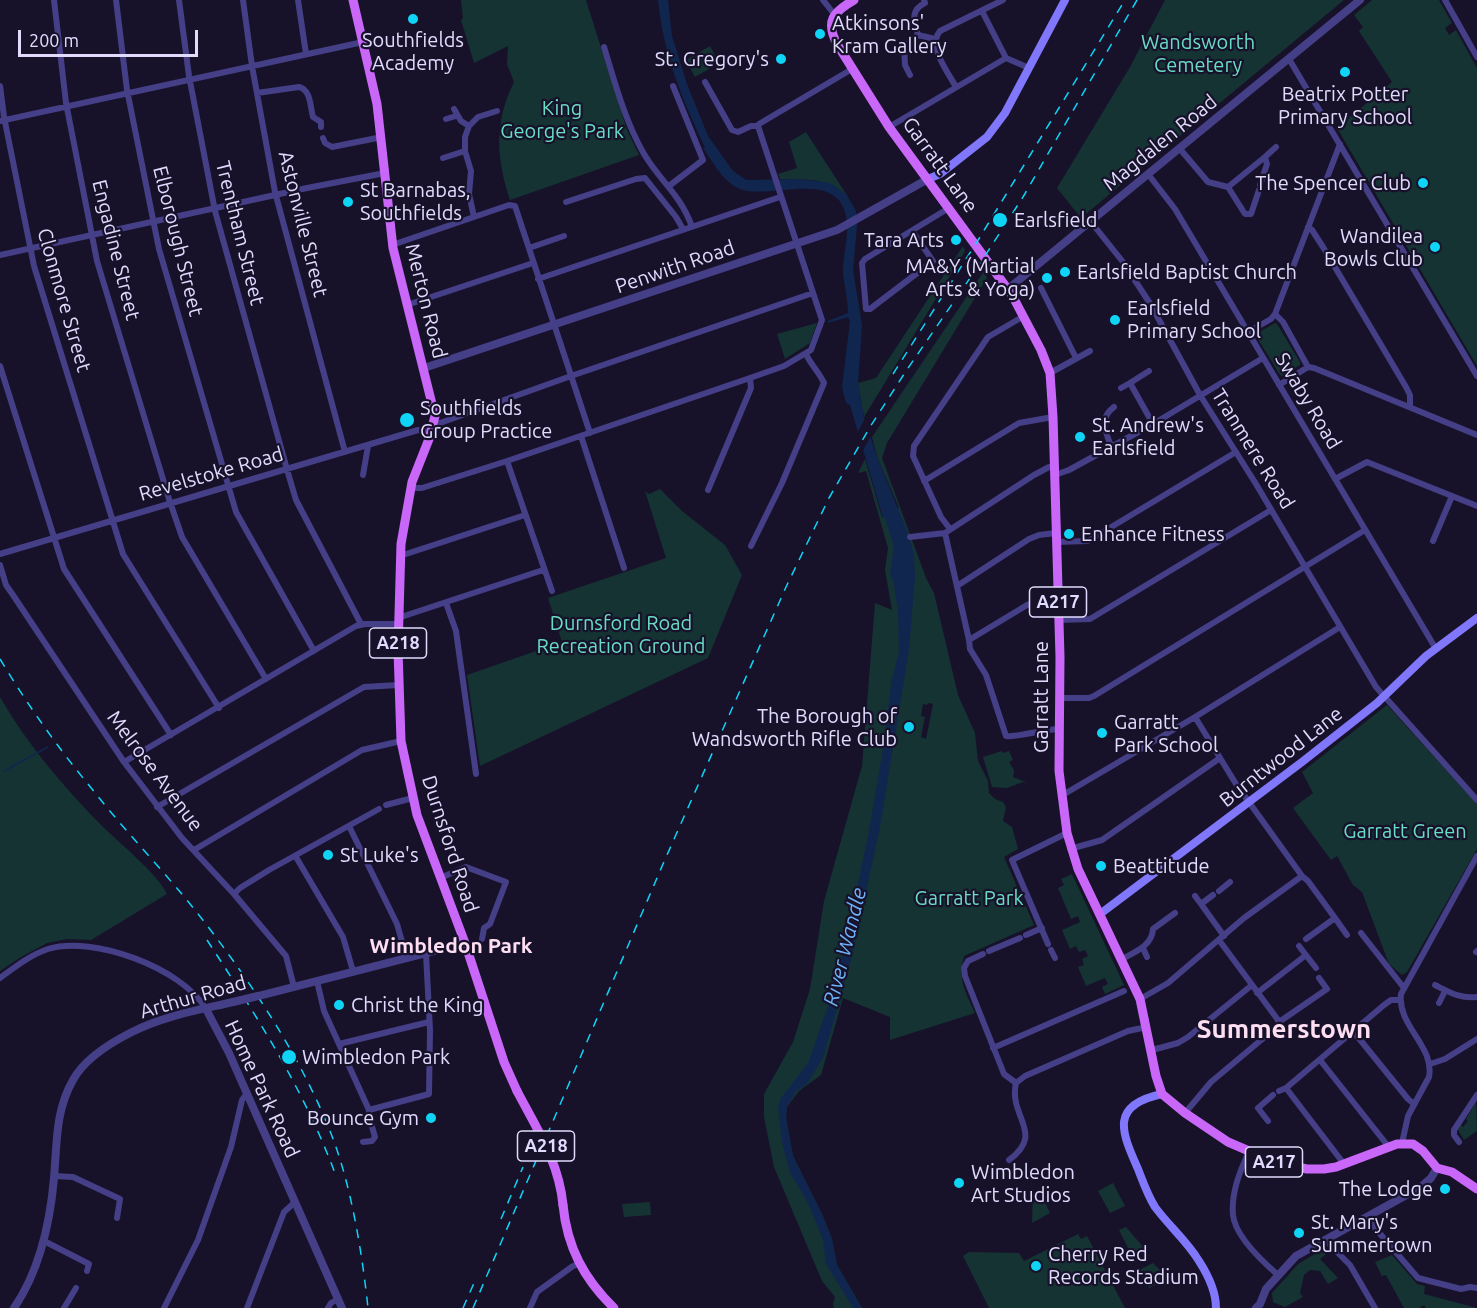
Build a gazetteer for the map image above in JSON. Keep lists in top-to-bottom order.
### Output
{
  "streets": {
    "main road": [
      "Garratt Lane",
      "Merton Road",
      "A217",
      "A218",
      "Burntwood Lane",
      "Durnsford Road"
    ],
    "street": [
      "Magdalen Road",
      "Astonville Street",
      "Trentham Street",
      "Elborough Street",
      "Engadine Street",
      "Penwith Road",
      "Clonmore Street",
      "Swaby Road",
      "Tranmere Road",
      "Revelstoke Road",
      "Melrose Avenue",
      "Arthur Road",
      "Home Park Road"
    ]
  },
  "crossings": [
    ["Magdalen Road", "Garratt Lane"],
    ["Magdalen Road", "Swaby Road"],
    ["Magdalen Road", "Tranmere Road"],
    ["Garratt Lane", "Penwith Road"],
    ["Garratt Lane", "A217"],
    ["Garratt Lane", "Burntwood Lane"],
    ["Astonville Street", "Revelstoke Road"],
    ["Trentham Street", "Revelstoke Road"],
    ["Elborough Street", "Revelstoke Road"],
    ["Engadine Street", "Revelstoke Road"],
    ["Penwith Road", "Merton Road"],
    ["Clonmore Street", "Revelstoke Road"],
    ["Merton Road", "Revelstoke Road"],
    ["Merton Road", "Durnsford Road"],
    ["Swaby Road", "Burntwood Lane"],
    ["Tranmere Road", "Burntwood Lane"],
    ["Revelstoke Road", "Durnsford Road"],
    ["Melrose Avenue", "Arthur Road"],
    ["Durnsford Road", "Arthur Road"],
    ["Arthur Road", "Home Park Road"]
  ],
  "districts": ["Wimbledon Park", "Summerstown"],
  "water": ["River Wandle"],
  "parks": [
    "Wandsworth Cemetery",
    "King George's Park",
    "Durnsford Road Recreation Ground",
    "Garratt Green",
    "Garratt Park"
  ],
  "places": [
    "Southfields Academy",
    "Atkinsons' Kram Gallery",
    "St. Gregory's",
    "Beatrix Potter Primary School",
    "The Spencer Club",
    "St Barnabas, Southfields",
    "Earlsfield",
    "Tara Arts",
    "Wandilea Bowls Club",
    "Earlsfield Baptist Church",
    "MA&Y (Martial Arts & Yoga)",
    "Earlsfield Primary School",
    "Southfields Group Practice",
    "St. Andrew's Earlsfield",
    "Enhance Fitness",
    "The Borough of Wandsworth Rifle Club",
    "Garratt Park School",
    "St Luke's",
    "Beattitude",
    "Christ the King",
    "Wimbledon Park",
    "Bounce Gym",
    "Wimbledon Art Studios",
    "The Lodge",
    "St. Mary's Summertown",
    "Cherry Red Records Stadium"
  ],
  "scale_bar": "200 m"
}
